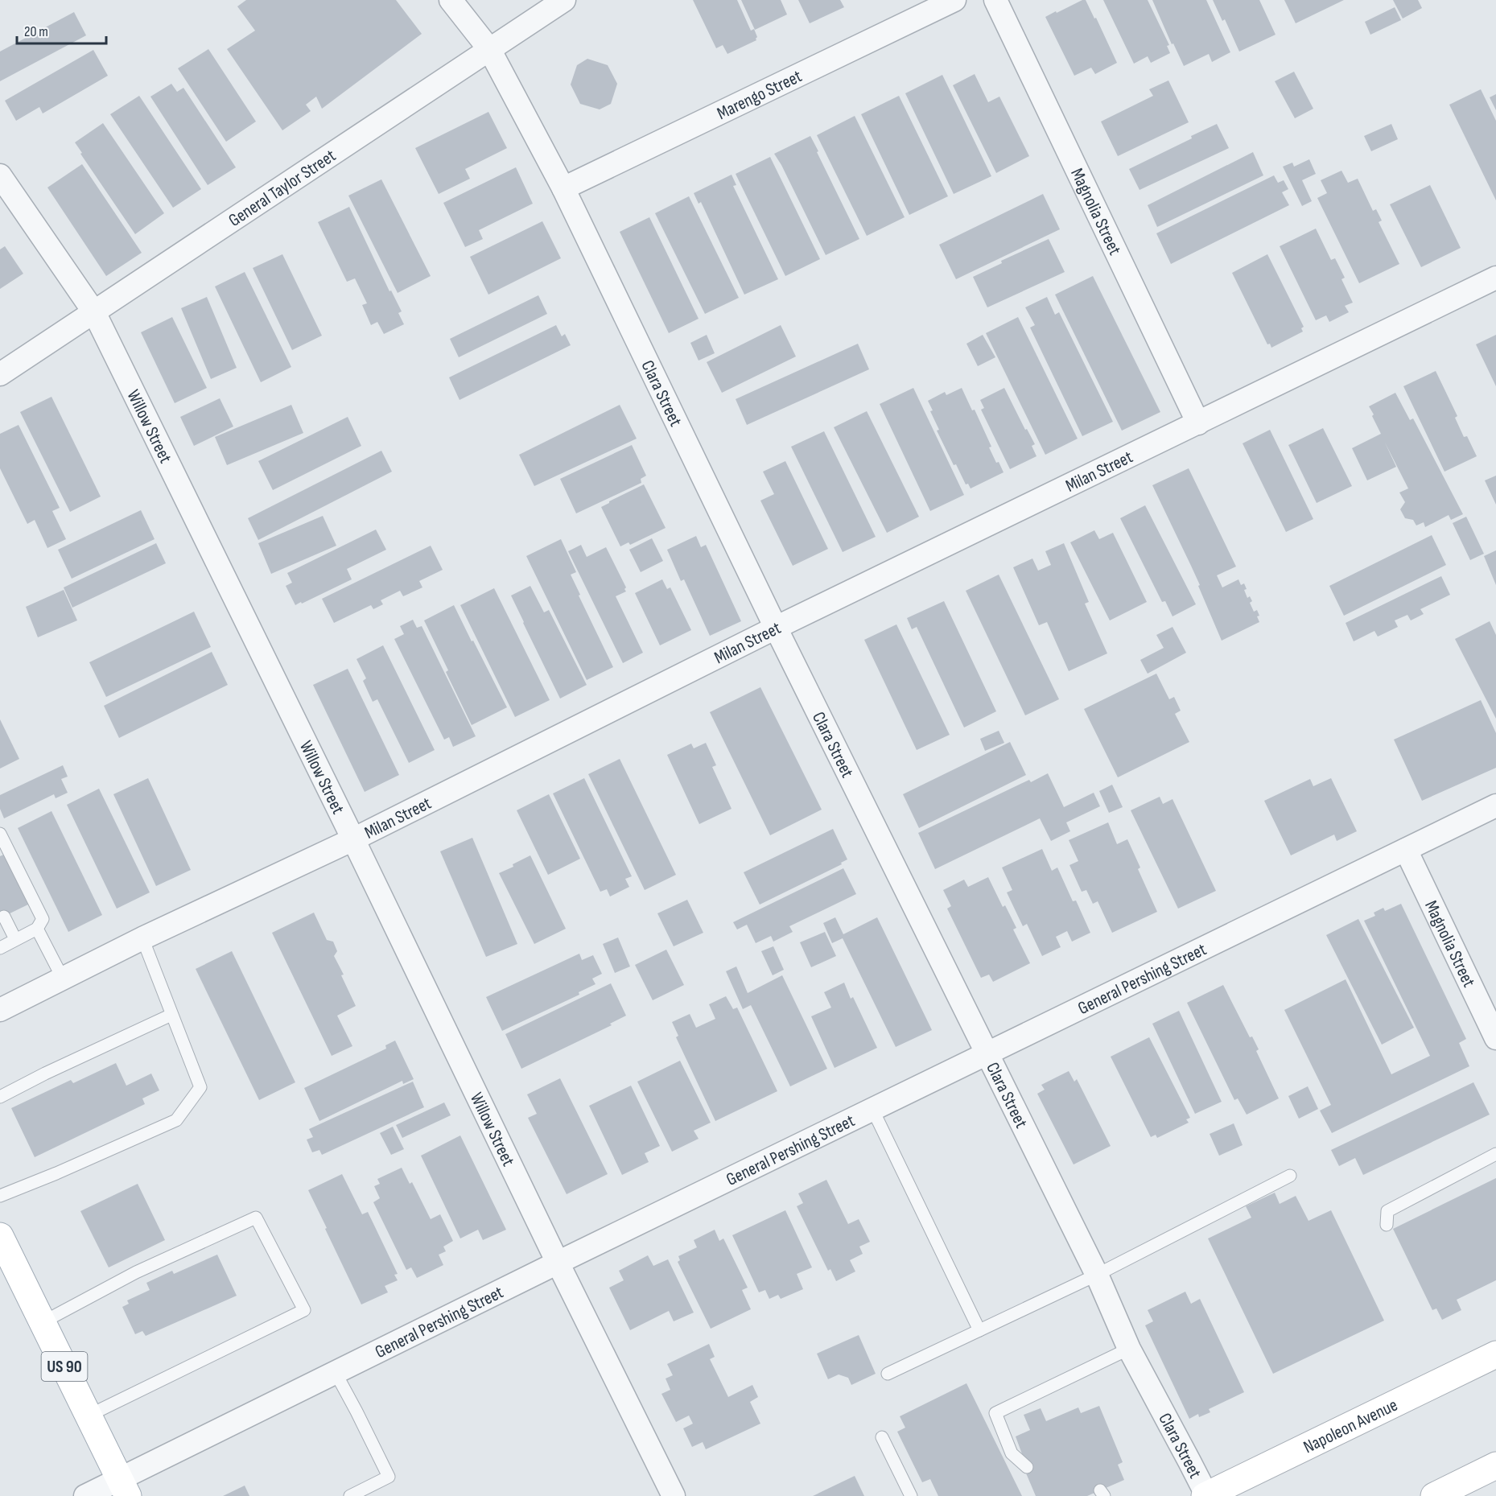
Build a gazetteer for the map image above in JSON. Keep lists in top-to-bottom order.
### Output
{
  "streets": {
    "main road": ["US 90", "Napoleon Avenue"],
    "street": [
      "Marengo Street",
      "General Taylor Street",
      "Magnolia Street",
      "Clara Street",
      "Willow Street",
      "Milan Street",
      "General Pershing Street"
    ]
  },
  "crossings": [
    ["Marengo Street", "Clara Street"],
    ["General Taylor Street", "Clara Street"],
    ["General Taylor Street", "Willow Street"],
    ["Magnolia Street", "Milan Street"],
    ["Magnolia Street", "General Pershing Street"],
    ["Clara Street", "Milan Street"],
    ["Clara Street", "General Pershing Street"],
    ["Clara Street", "Napoleon Avenue"],
    ["Willow Street", "Milan Street"],
    ["Willow Street", "General Pershing Street"],
    ["General Pershing Street", "US 90"]
  ],
  "scale_bar": "20 m"
}
